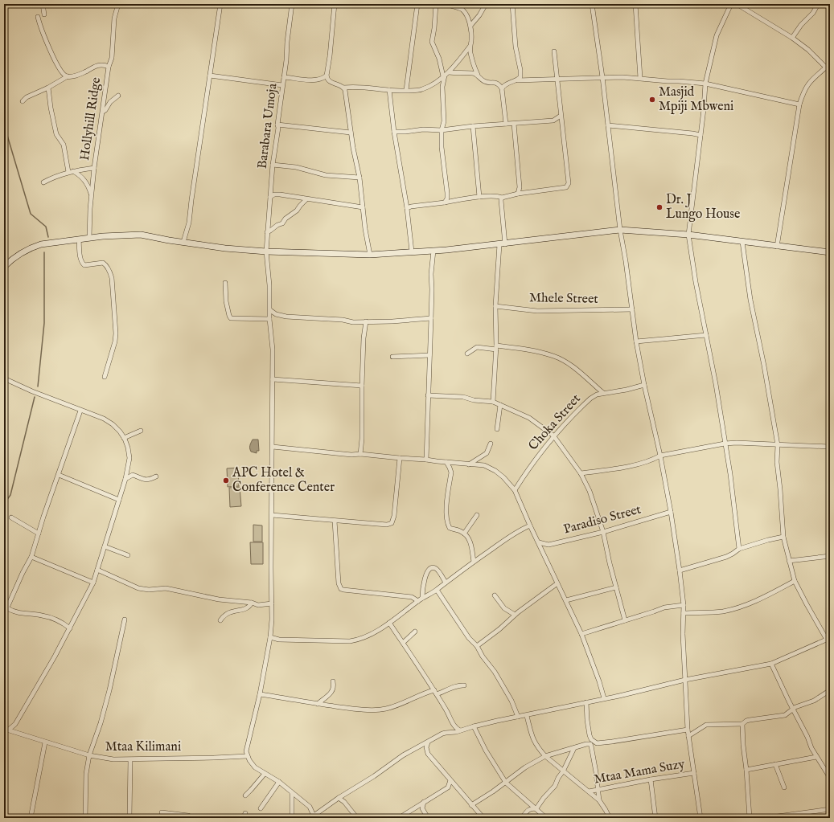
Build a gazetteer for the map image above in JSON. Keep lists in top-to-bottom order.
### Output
{
  "streets": {
    "street": [
      "Hollyhill Ridge",
      "Barabara Umoja",
      "Mhele Street",
      "Choka Street",
      "Paradiso Street",
      "Mtaa Kilimani",
      "Mtaa Mama Suzy"
    ]
  },
  "crossings": [
    ["Barabara Umoja", "Mtaa Kilimani"]
  ],
  "places": ["Masjid Mpiji Mbweni", "Dr. J Lungo House", "APC Hotel & Conference Center"]
}
